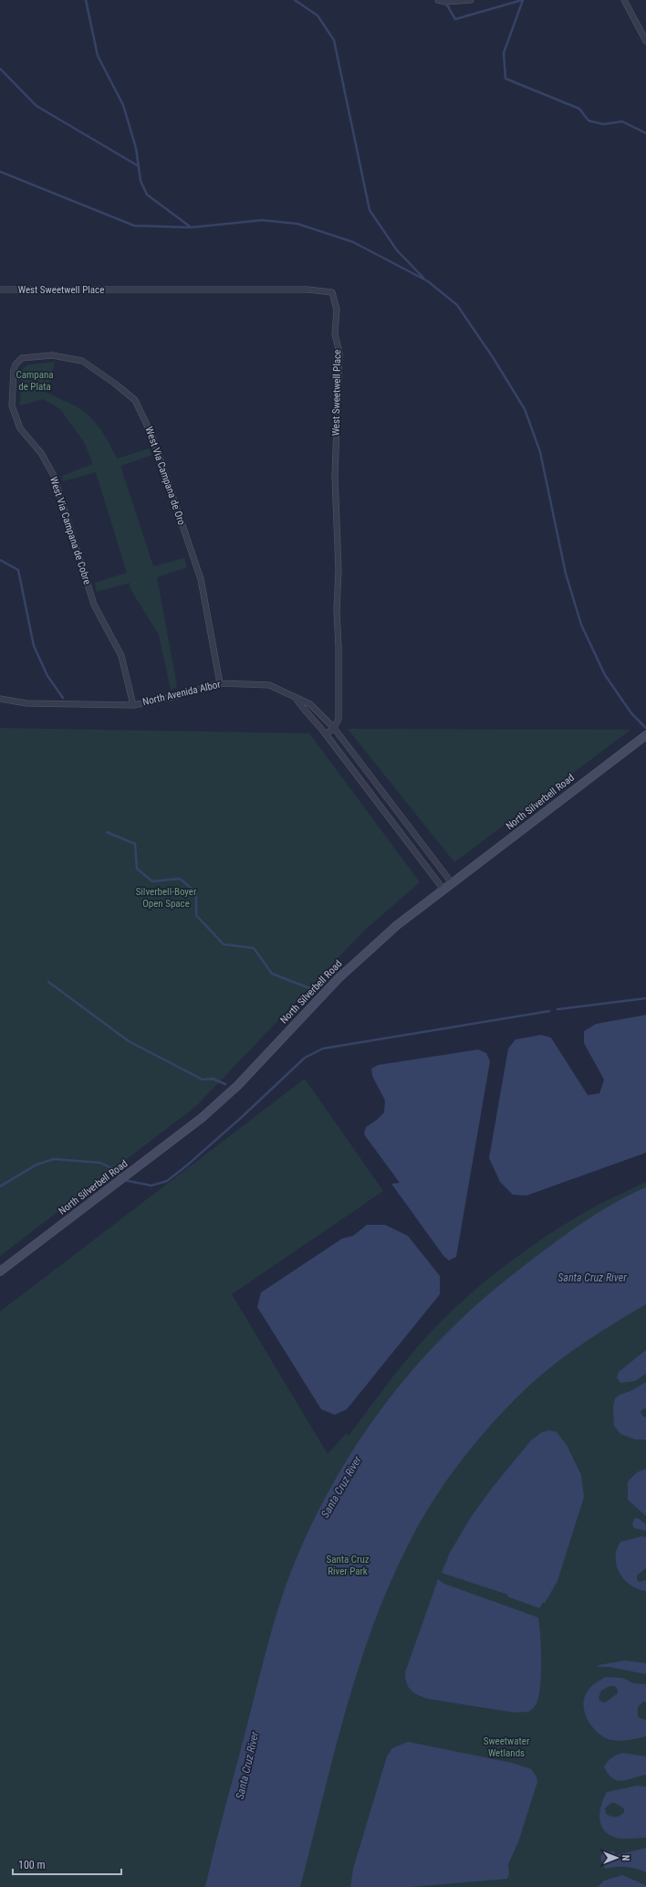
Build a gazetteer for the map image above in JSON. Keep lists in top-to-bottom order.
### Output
{
  "streets": {
    "main road": ["North Silverbell Road"],
    "street": [
      "West Sweetwell Place",
      "West Via Campana de Oro",
      "West Via Campana de Cobre",
      "North Avenida Albor"
    ]
  },
  "crossings": [
    ["West Sweetwell Place", "North Avenida Albor"],
    ["West Via Campana de Oro", "West Via Campana de Cobre"],
    ["West Via Campana de Oro", "North Avenida Albor"],
    ["West Via Campana de Cobre", "North Avenida Albor"],
    ["North Avenida Albor", "North Silverbell Road"]
  ],
  "water": ["Santa Cruz River"],
  "parks": [
    "Campana de Plata",
    "Silverbell-Boyer Open Space",
    "Santa Cruz River Park",
    "Sweetwater Wetlands"
  ],
  "scale_bar": "100 m",
  "north": "right"
}
